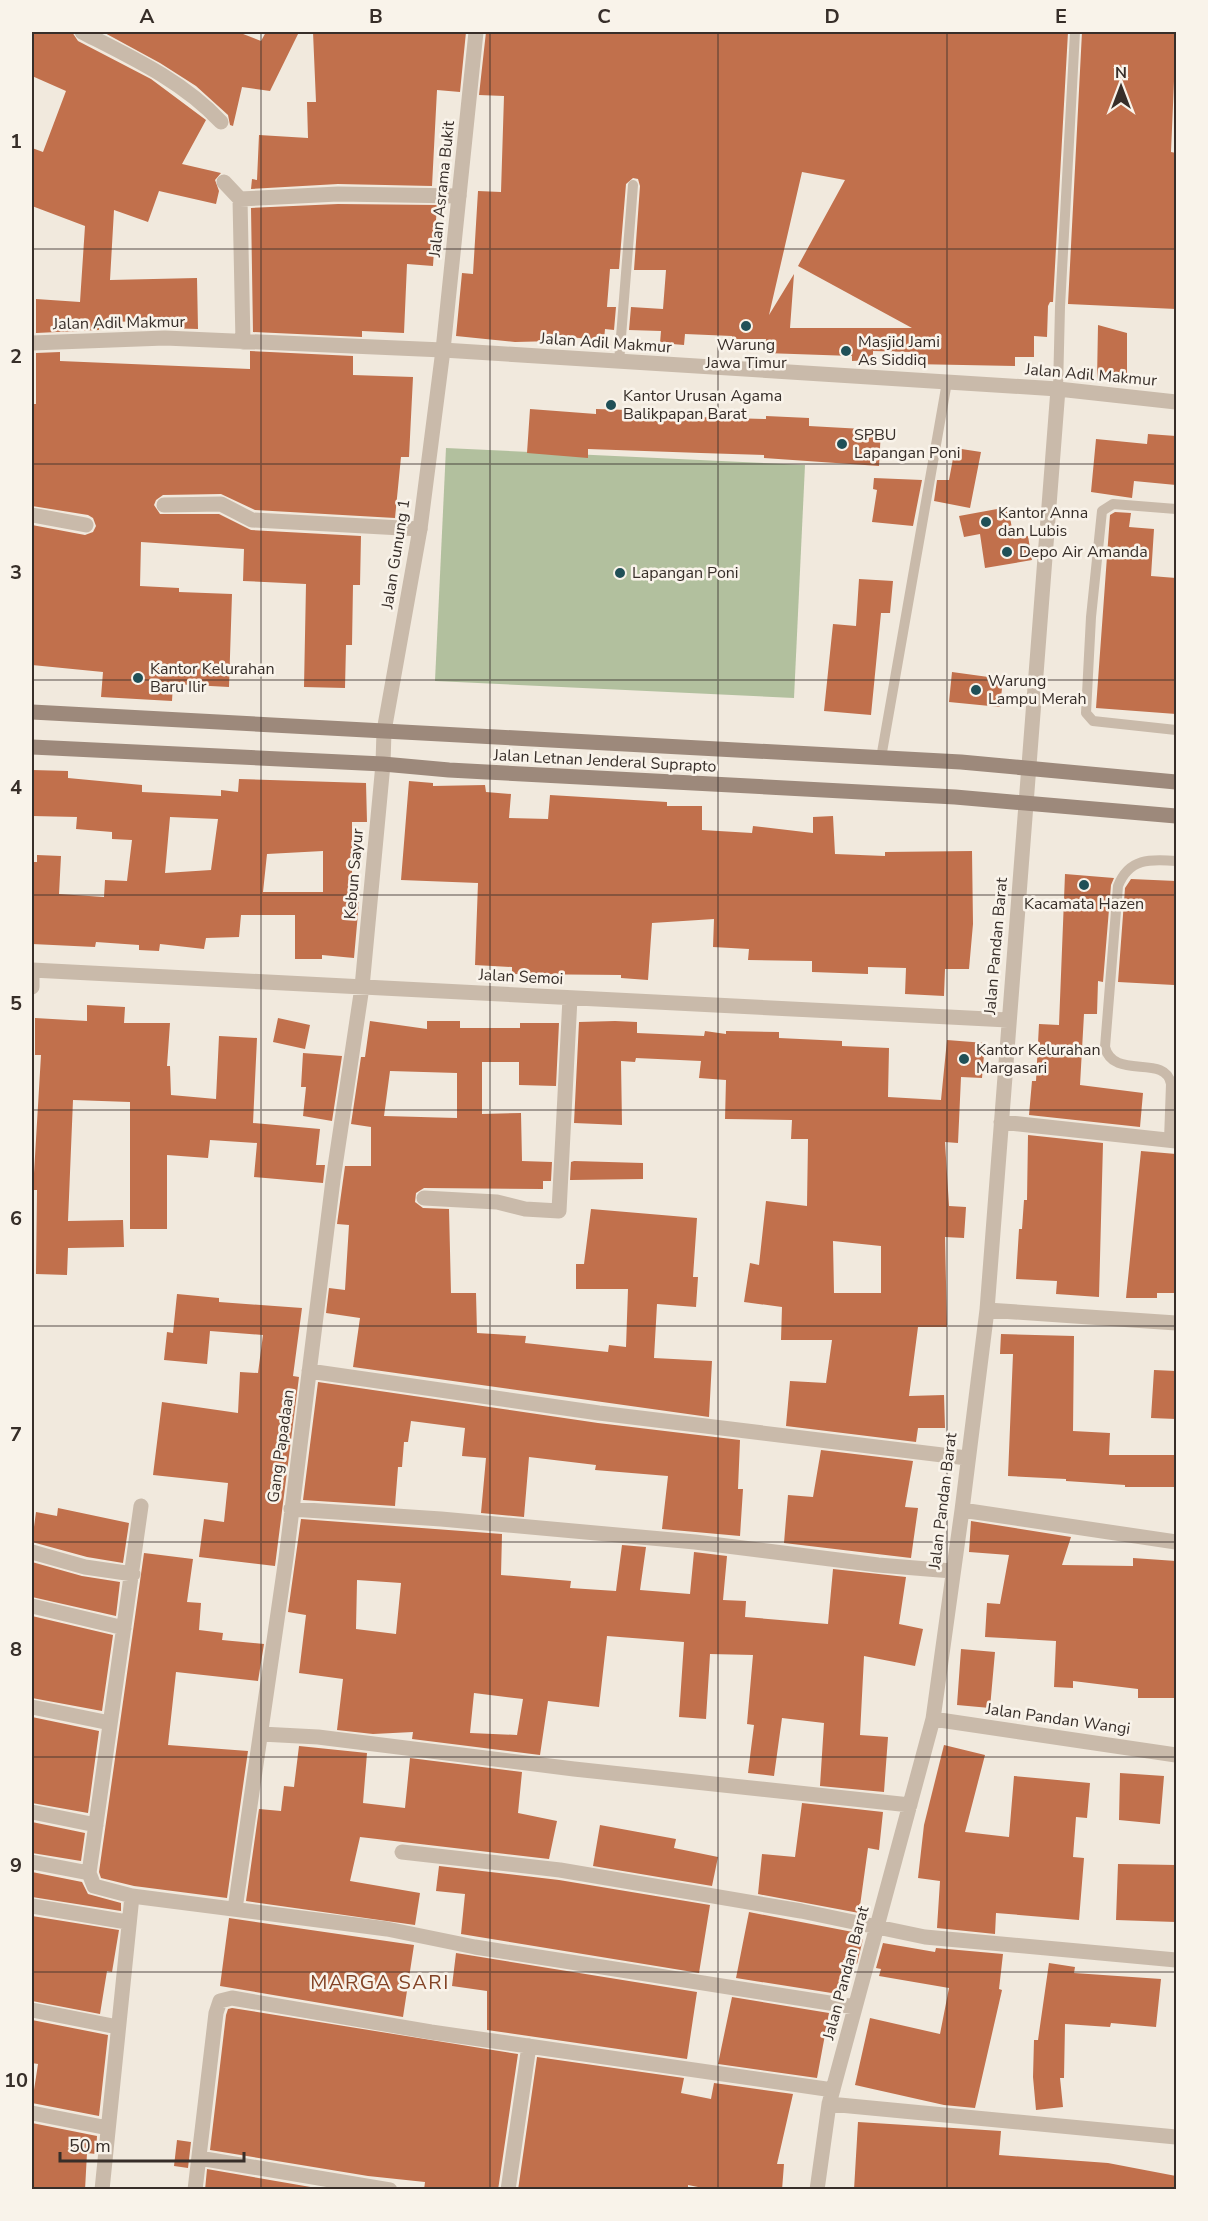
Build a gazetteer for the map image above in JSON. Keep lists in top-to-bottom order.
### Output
{
  "streets": {
    "main road": ["Jalan Letnan Jenderal Suprapto"],
    "street": [
      "Jalan Asrama Bukit",
      "Jalan Adil Makmur",
      "Jalan Gunung 1",
      "Kebun Sayur",
      "Jalan Pandan Barat",
      "Jalan Semoi",
      "Gang Papadaan",
      "Jalan Pandan Wangi"
    ]
  },
  "crossings": [
    ["Jalan Asrama Bukit", "Jalan Adil Makmur"],
    ["Jalan Asrama Bukit", "Jalan Gunung 1"],
    ["Jalan Adil Makmur", "Jalan Gunung 1"],
    ["Jalan Gunung 1", "Jalan Letnan Jenderal Suprapto"],
    ["Jalan Gunung 1", "Kebun Sayur"],
    ["Jalan Letnan Jenderal Suprapto", "Kebun Sayur"],
    ["Jalan Letnan Jenderal Suprapto", "Jalan Pandan Barat"],
    ["Kebun Sayur", "Jalan Semoi"],
    ["Kebun Sayur", "Gang Papadaan"],
    ["Jalan Pandan Barat", "Jalan Semoi"],
    ["Jalan Pandan Barat", "Jalan Pandan Wangi"],
    ["Jalan Semoi", "Gang Papadaan"]
  ],
  "districts": ["MARGA SARI"],
  "places": [
    "Warung Jawa Timur",
    "Masjid Jami As Siddiq",
    "Kantor Urusan Agama Balikpapan Barat",
    "SPBU Lapangan Poni",
    "Kantor Anna dan Lubis",
    "Depo Air Amanda",
    "Lapangan Poni",
    "Kantor Kelurahan Baru Ilir",
    "Warung Lampu Merah",
    "Kacamata Hazen",
    "Kantor Kelurahan Margasari"
  ],
  "scale_bar": "50 m",
  "north": "top",
  "grid": {
    "columns": [
      "A",
      "B",
      "C",
      "D",
      "E"
    ],
    "rows": [
      "1",
      "2",
      "3",
      "4",
      "5",
      "6",
      "7",
      "8",
      "9",
      "10"
    ]
  }
}
